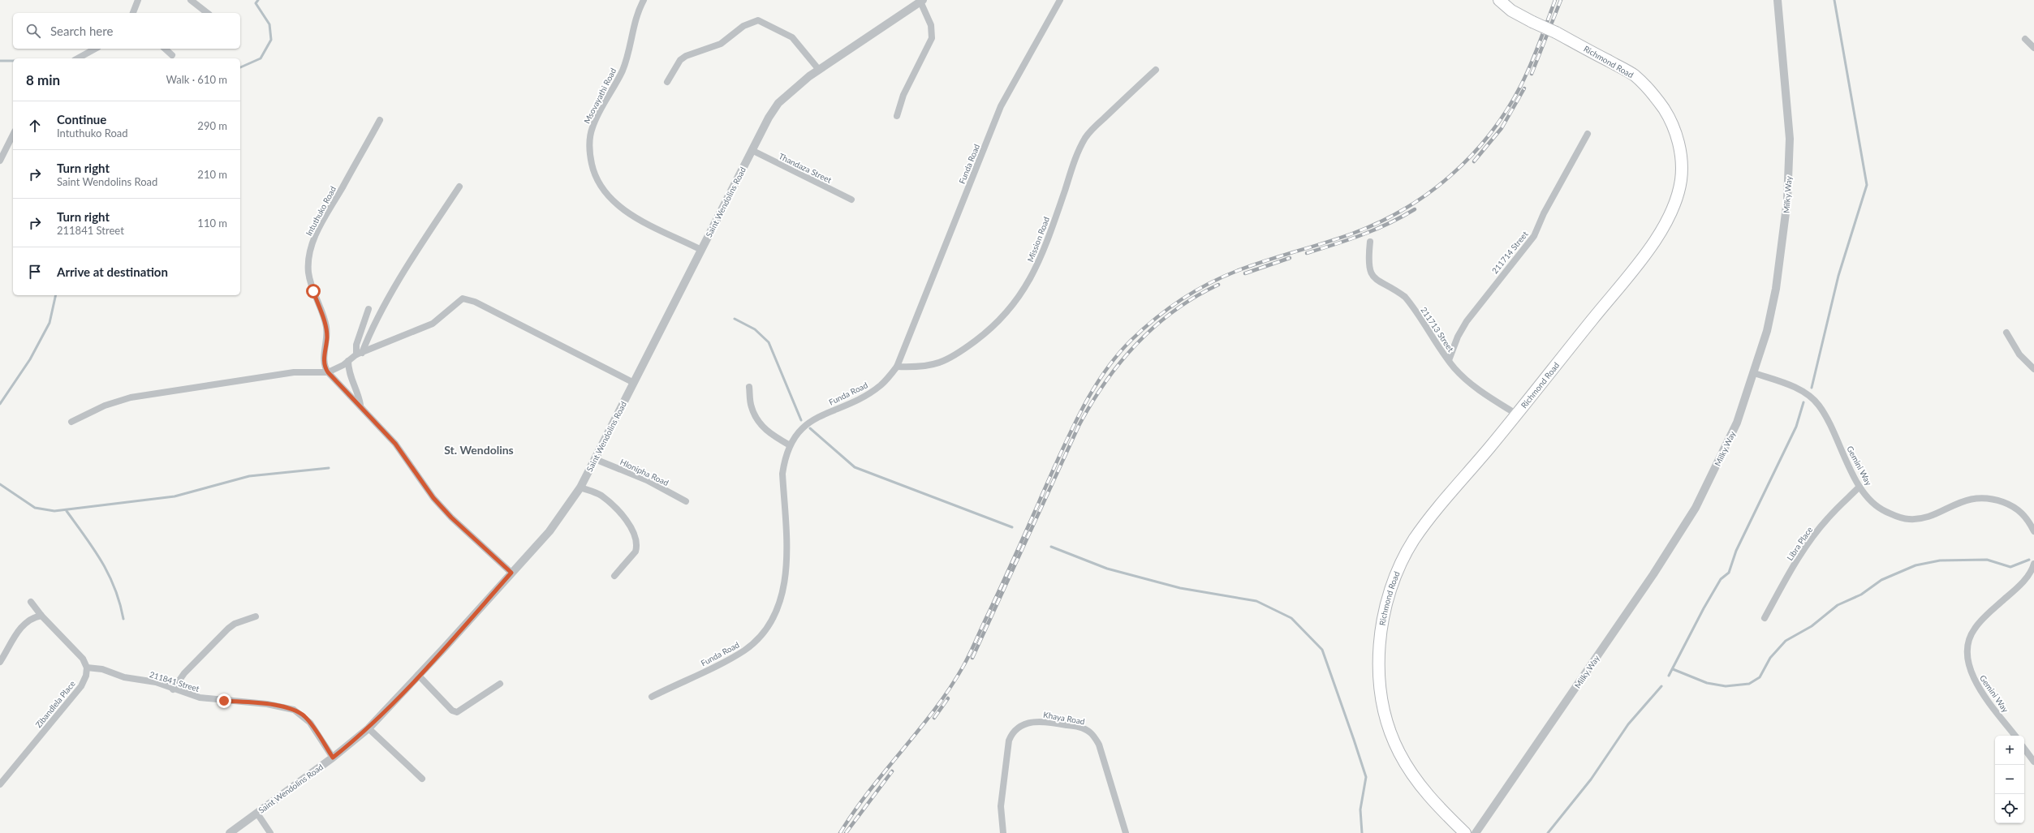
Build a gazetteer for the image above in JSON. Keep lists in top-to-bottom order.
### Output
{
  "streets": {
    "highway": ["Richmond Road"],
    "street": [
      "Msovayathi Road",
      "Funda Road",
      "Thandaza Street",
      "Milky Way",
      "Saint Wendolins Road",
      "Intuthuko Road",
      "Mission Road",
      "211714 Street",
      "211713 Street",
      "Gemini Way",
      "Hlonipha Road",
      "Libra Place",
      "211841 Street",
      "Zibandlela Place",
      "Khaya Road"
    ]
  },
  "crossings": [
    ["Richmond Road", "211713 Street"],
    ["Msovayathi Road", "Saint Wendolins Road"],
    ["Funda Road", "Mission Road"],
    ["Thandaza Street", "Saint Wendolins Road"],
    ["Milky Way", "Gemini Way"],
    ["Saint Wendolins Road", "Intuthuko Road"],
    ["Saint Wendolins Road", "Hlonipha Road"],
    ["Saint Wendolins Road", "211841 Street"],
    ["211714 Street", "211713 Street"],
    ["Gemini Way", "Libra Place"],
    ["211841 Street", "Zibandlela Place"]
  ],
  "districts": ["St. Wendolins"],
  "page": {
    "search": "Search here",
    "heading": ["8 min", "Walk · 610 m"],
    "list": [
      ["Continue", "Intuthuko Road", "290 m"],
      ["Turn right", "Saint Wendolins Road", "210 m"],
      ["Turn right", "211841 Street", "110 m"],
      "Arrive at destination"
    ],
    "map_buttons": ["+", "−"]
  }
}
